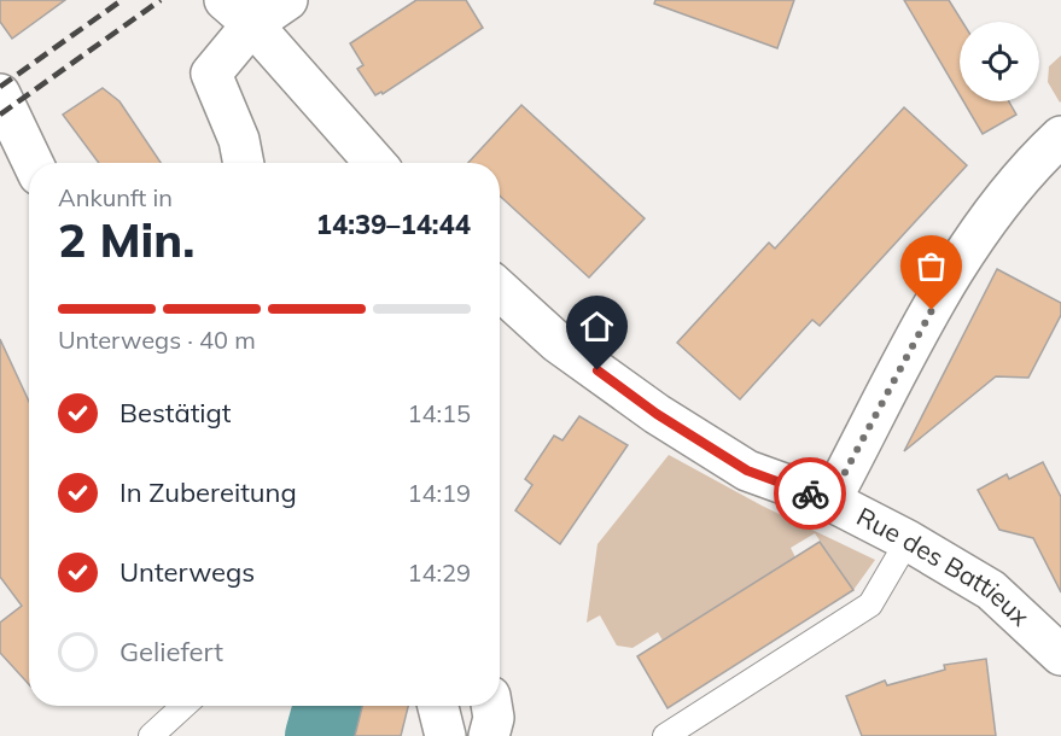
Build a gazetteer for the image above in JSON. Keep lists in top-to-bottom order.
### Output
{
  "streets": {
    "street": ["Rue des Battieux"]
  },
  "page": {
    "heading": ["2 Min.", "Ankunft in", "14:39–14:44"],
    "bar": "Unterwegs · 40 m",
    "list": [
      ["Bestätigt", "14:15"],
      ["In Zubereitung", "14:19"],
      ["Unterwegs", "14:29"],
      "Geliefert"
    ]
  }
}
